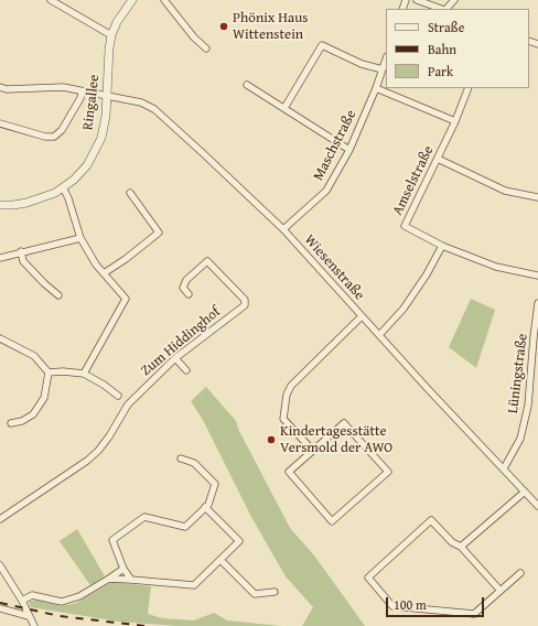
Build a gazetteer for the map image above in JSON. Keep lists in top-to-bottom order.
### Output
{
  "streets": {
    "street": [
      "Ringallee",
      "Maschstraße",
      "Amselstraße",
      "Wiesenstraße",
      "Zum Hiddinghof",
      "Lüningstraße"
    ]
  },
  "crossings": [
    ["Ringallee", "Wiesenstraße"],
    ["Maschstraße", "Wiesenstraße"],
    ["Wiesenstraße", "Lüningstraße"]
  ],
  "places": ["Phönix Haus Wittenstein", "Kindertagesstätte Versmold der AWO"],
  "legend": ["Straße", "Bahn", "Park"],
  "scale_bar": "100 m"
}
